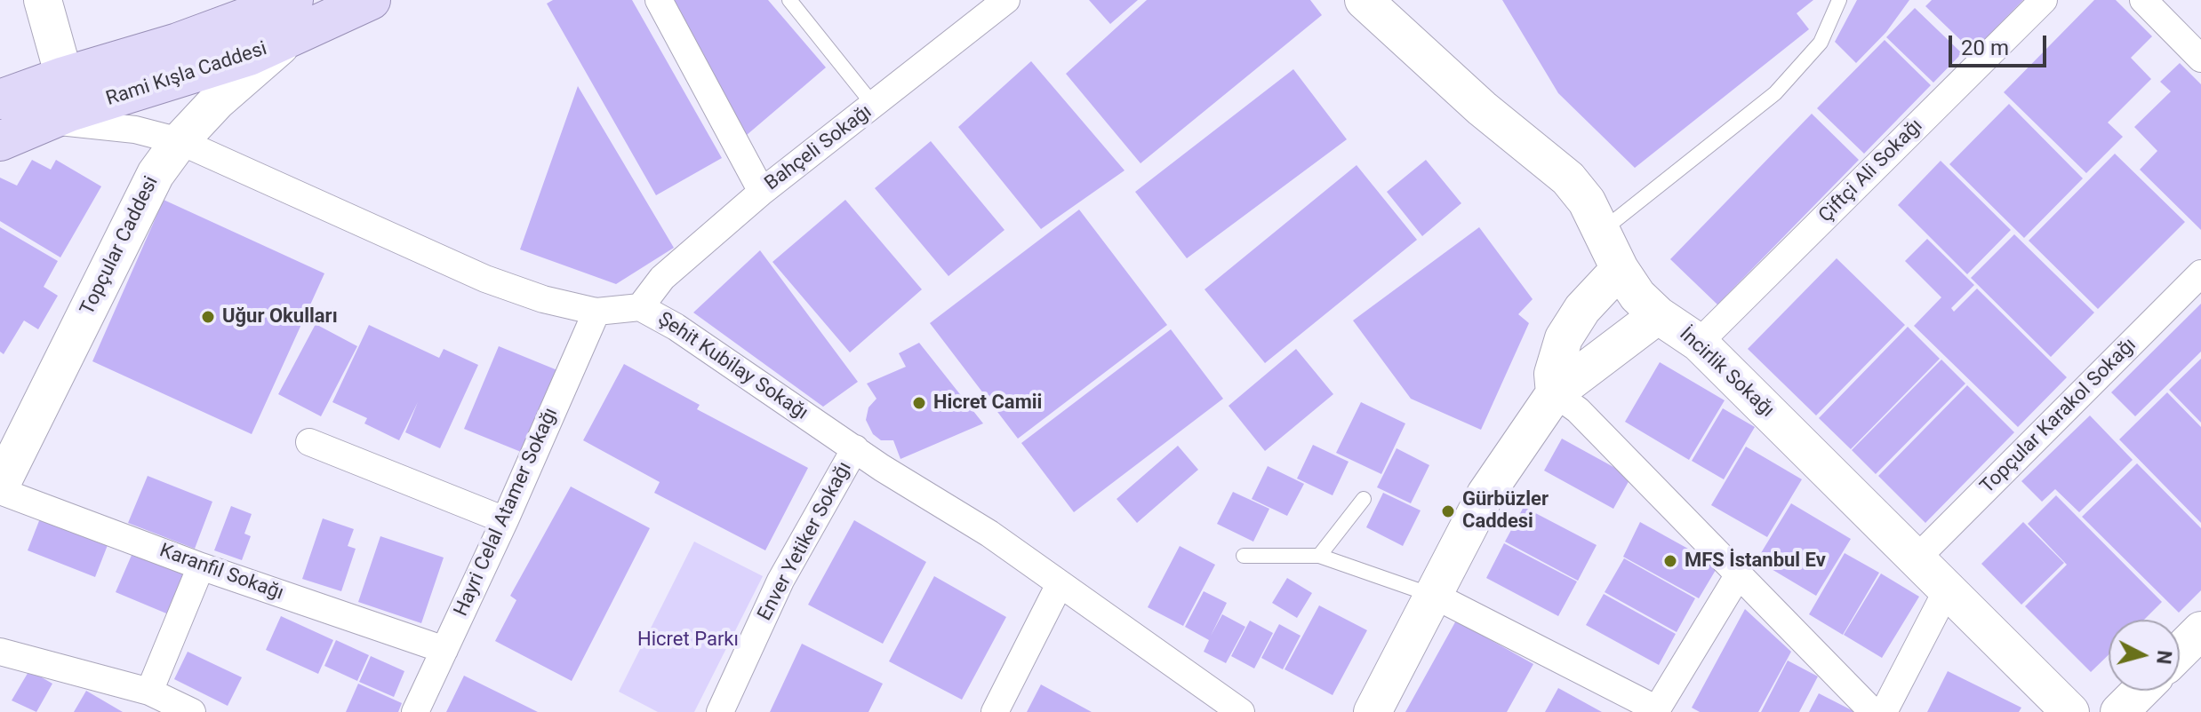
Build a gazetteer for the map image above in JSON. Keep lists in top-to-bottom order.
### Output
{
  "streets": {
    "main road": ["Rami Kışla Caddesi"],
    "street": [
      "Bahçeli Sokağı",
      "Çiftçi Ali Sokağı",
      "Topçular Caddesi",
      "Şehit Kubilay Sokağı",
      "İncirlik Sokağı",
      "Topçular Karakol Sokağı",
      "Hayri Celal Atamer Sokağı",
      "Enver Yetiker Sokağı",
      "Karanfil Sokağı"
    ]
  },
  "crossings": [
    ["Rami Kışla Caddesi", "Topçular Caddesi"],
    ["Rami Kışla Caddesi", "Şehit Kubilay Sokağı"],
    ["Bahçeli Sokağı", "Şehit Kubilay Sokağı"],
    ["Çiftçi Ali Sokağı", "İncirlik Sokağı"],
    ["Topçular Caddesi", "Şehit Kubilay Sokağı"],
    ["Topçular Caddesi", "Karanfil Sokağı"],
    ["Şehit Kubilay Sokağı", "Hayri Celal Atamer Sokağı"],
    ["Şehit Kubilay Sokağı", "Enver Yetiker Sokağı"],
    ["İncirlik Sokağı", "Topçular Karakol Sokağı"],
    ["Hayri Celal Atamer Sokağı", "Karanfil Sokağı"]
  ],
  "parks": ["Hicret Parkı"],
  "places": [
    "Uğur Okulları",
    "Hicret Camii",
    "Gürbüzler Caddesi",
    "MFS İstanbul Ev"
  ],
  "scale_bar": "20 m",
  "north": "right"
}
